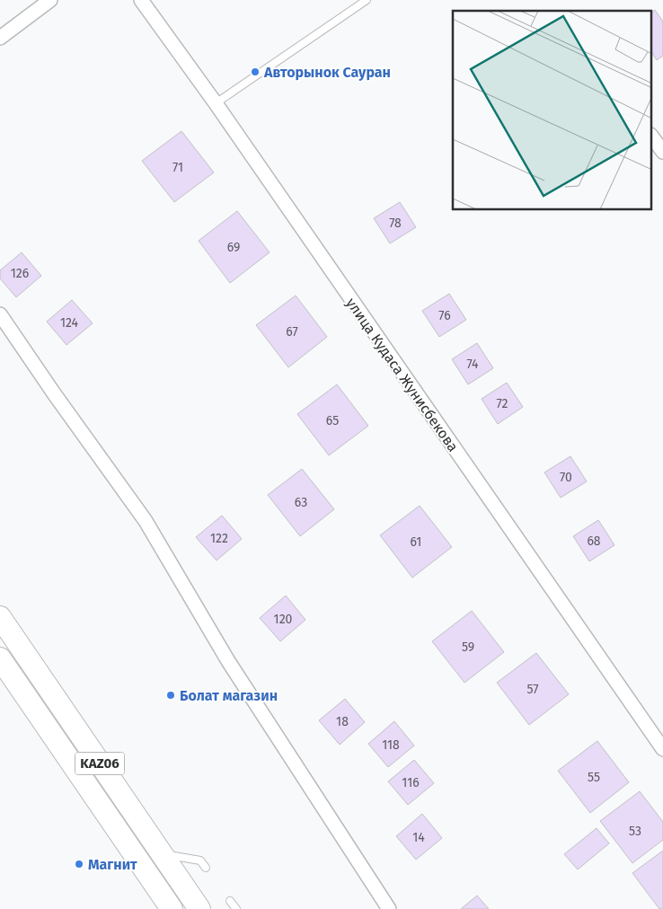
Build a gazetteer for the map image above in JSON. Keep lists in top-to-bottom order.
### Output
{
  "streets": {
    "main road": ["KАZ06"],
    "street": ["улица Кудаса Жунисбекова"]
  },
  "places": ["Авторынок Сауран", "Болат магазин", "Магнит"],
  "house_numbers": [
    "71",
    "78",
    "69",
    "126",
    "76",
    "124",
    "67",
    "74",
    "72",
    "65",
    "70",
    "63",
    "122",
    "68",
    "61",
    "120",
    "59",
    "57",
    "18",
    "118",
    "55",
    "116",
    "53",
    "14"
  ]
}
